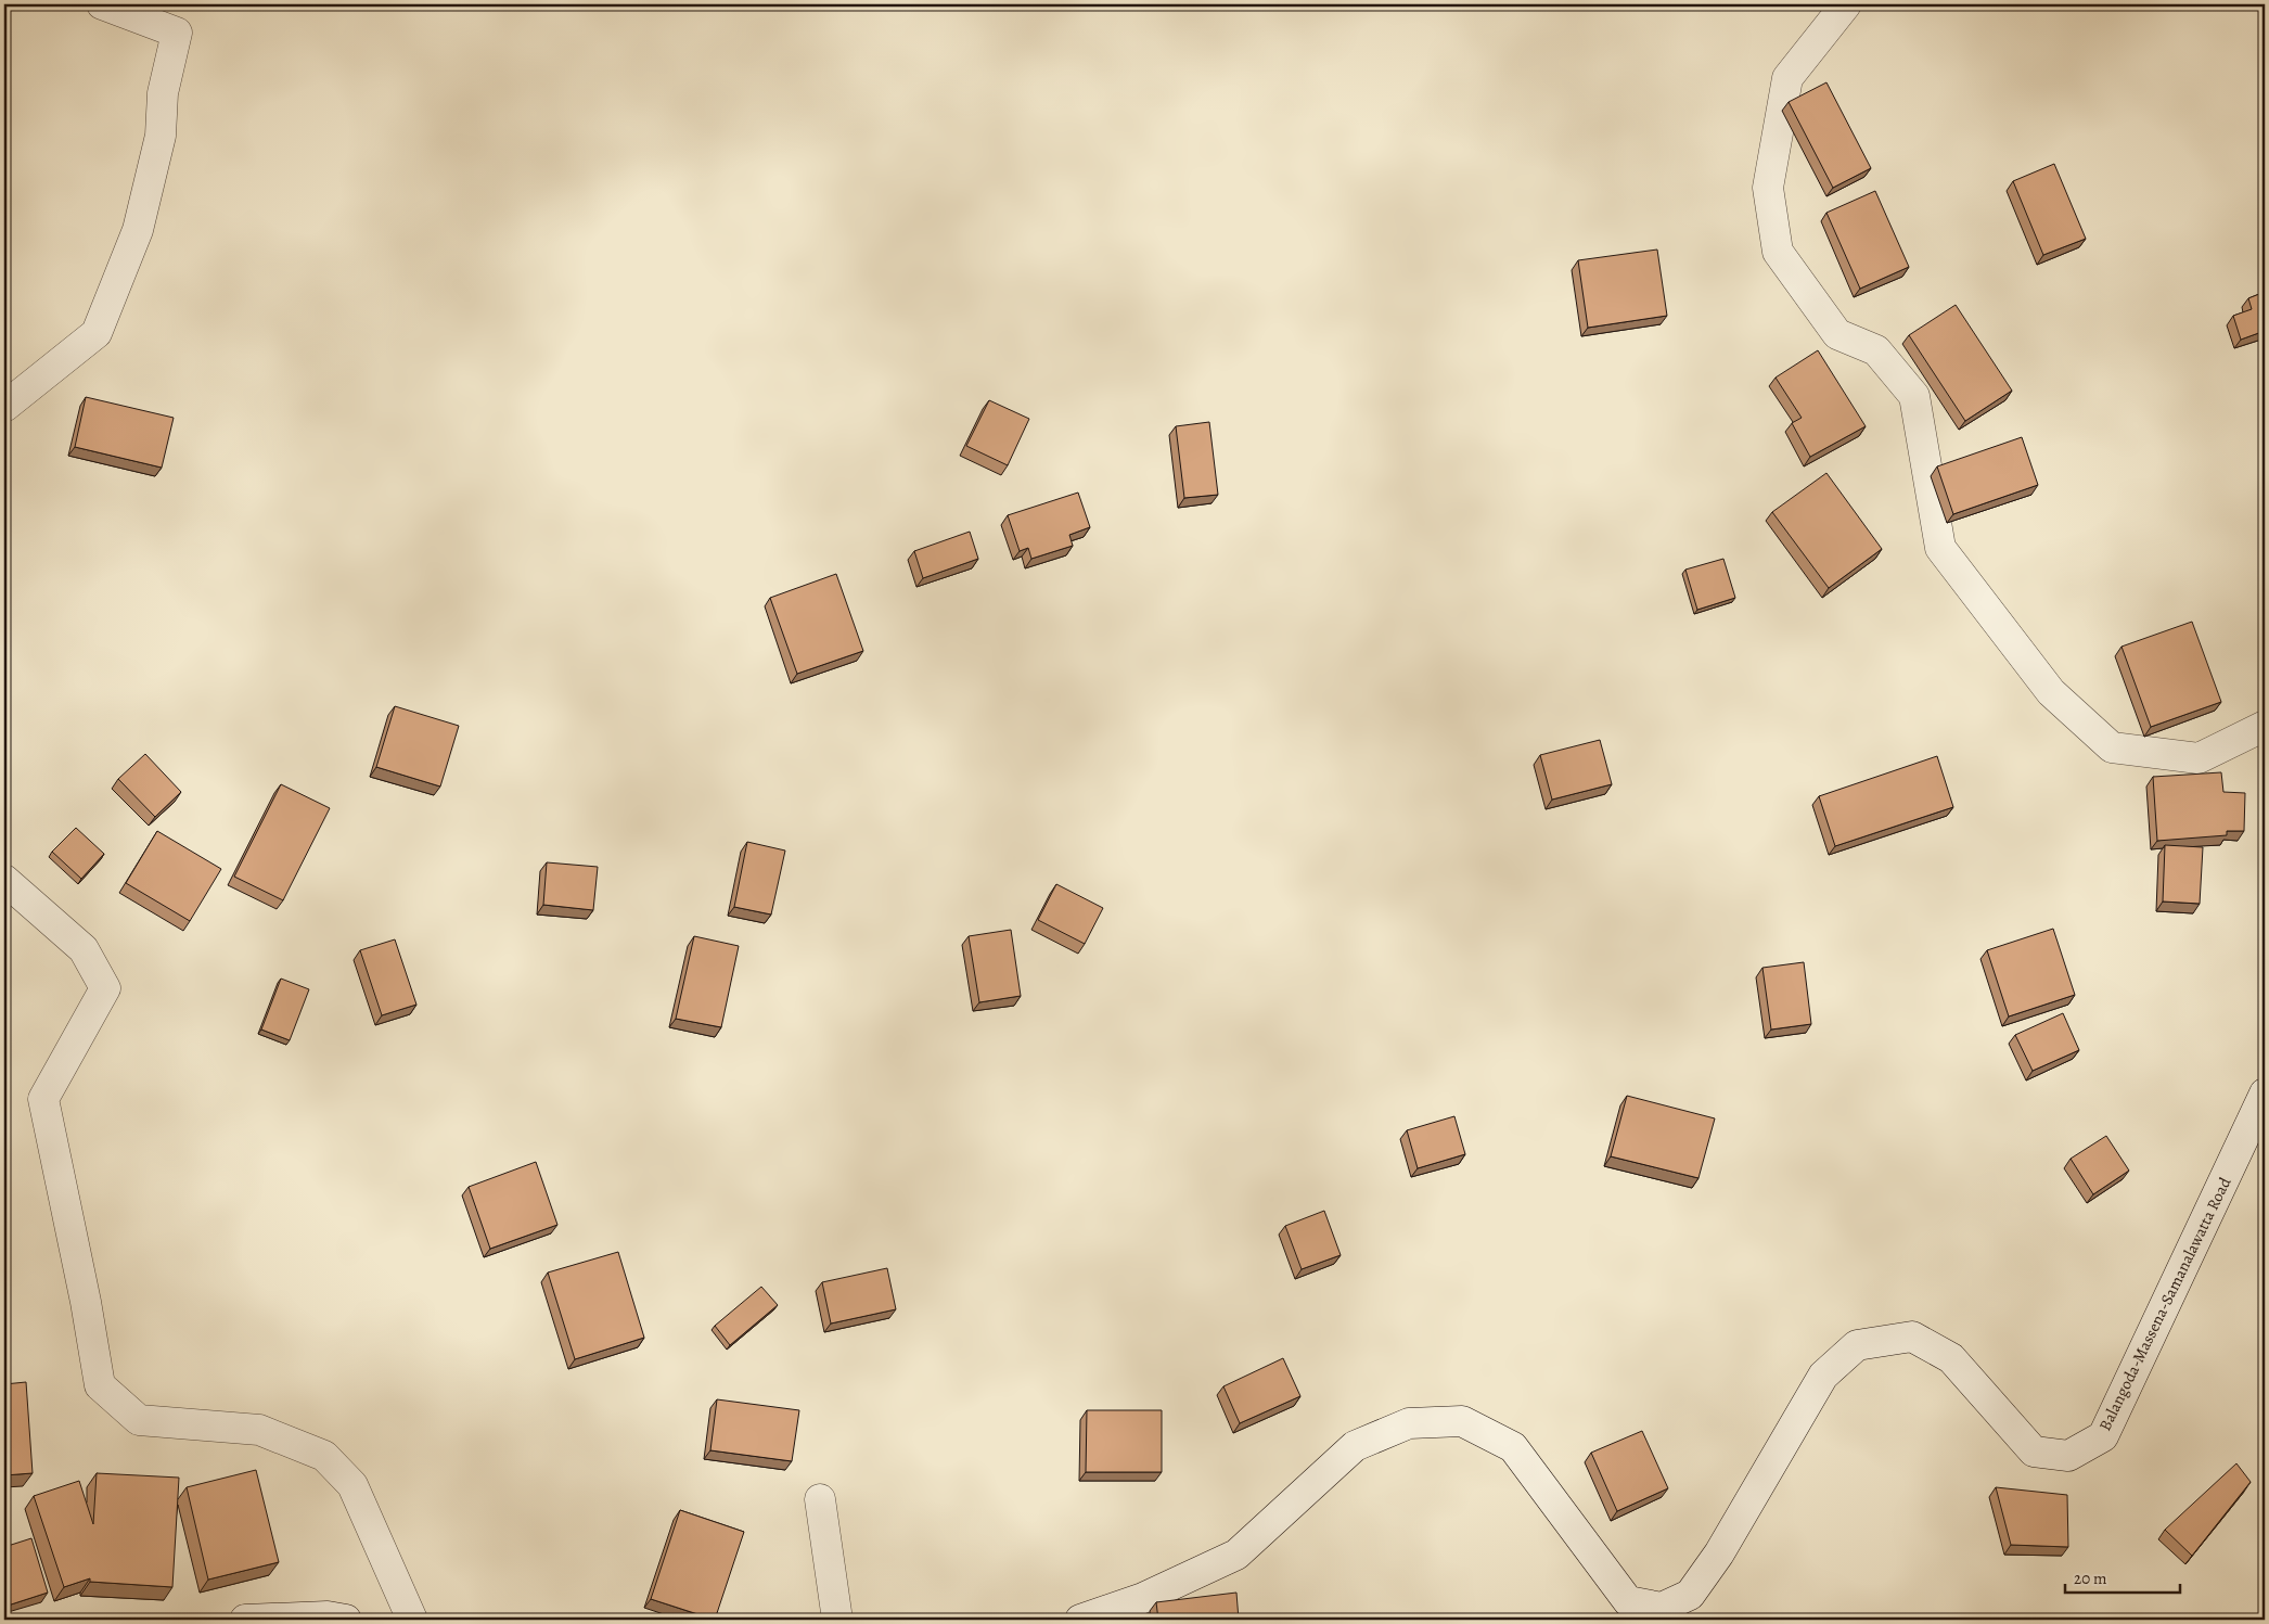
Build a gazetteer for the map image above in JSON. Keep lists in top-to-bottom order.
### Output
{
  "streets": {
    "street": ["Balangoda-Massena-Samanalawatta Road"]
  },
  "scale_bar": "20 m"
}
